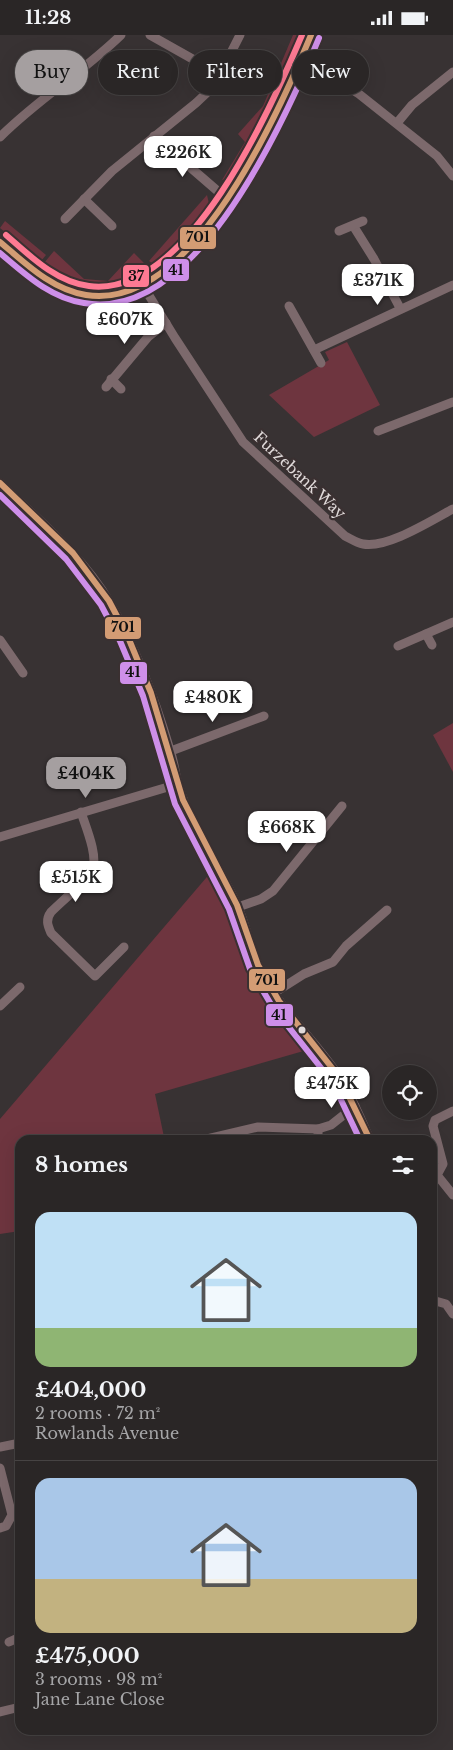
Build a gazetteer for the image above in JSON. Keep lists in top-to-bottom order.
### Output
{
  "streets": {
    "street": ["Furzebank Way"]
  },
  "lines": ["transit line 701", "transit line 37", "transit line 41"],
  "page": {
    "status": "11:28",
    "chip": [
      "Buy",
      "Rent",
      "Filters",
      "New"
    ],
    "price": [
      "£226K",
      "£371K",
      "£607K",
      "£480K",
      "£404K",
      "£668K",
      "£515K",
      "£475K"
    ],
    "heading": "8 homes",
    "list": [
      {
        "name": "£404,000",
        "note": "2 rooms · 72 m² · Rowlands Avenue"
      },
      {
        "name": "£475,000",
        "note": "3 rooms · 98 m² · Jane Lane Close"
      }
    ]
  }
}
